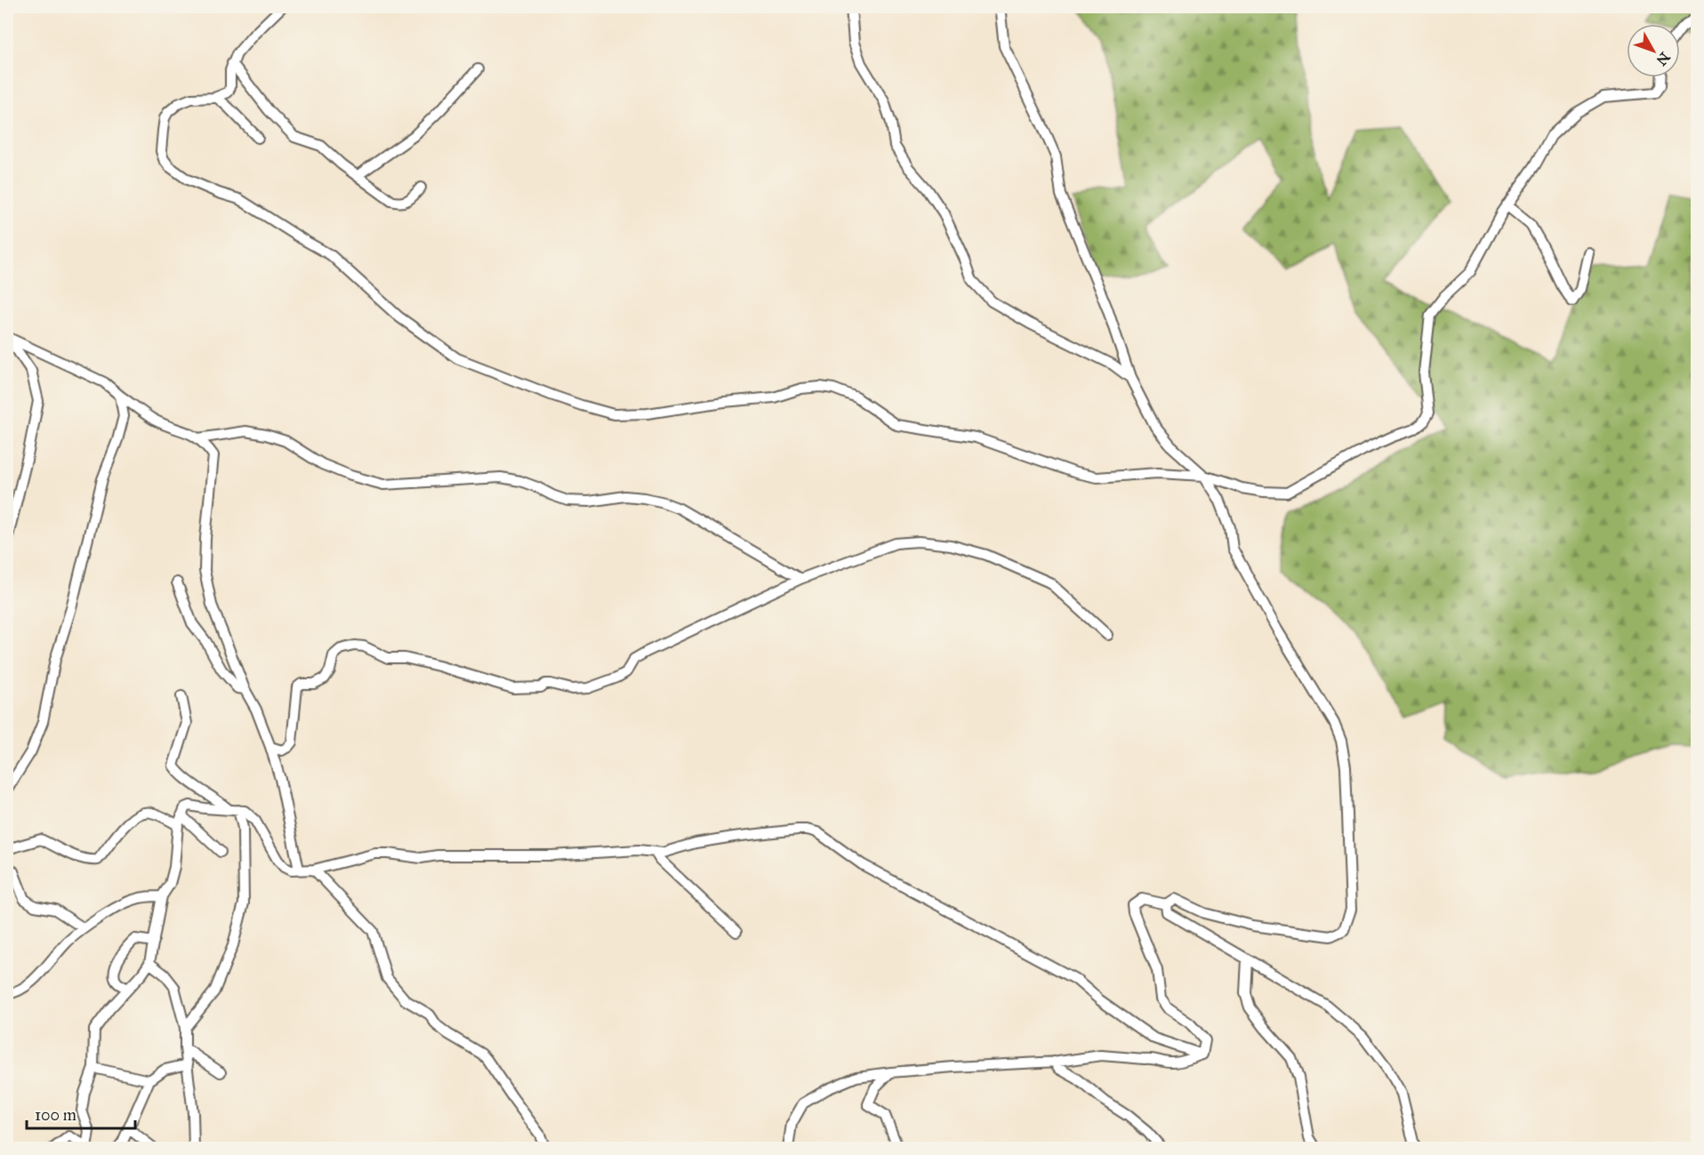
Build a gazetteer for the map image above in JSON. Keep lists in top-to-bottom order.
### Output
{
  "scale_bar": "100 m",
  "north": "bottom right"
}
